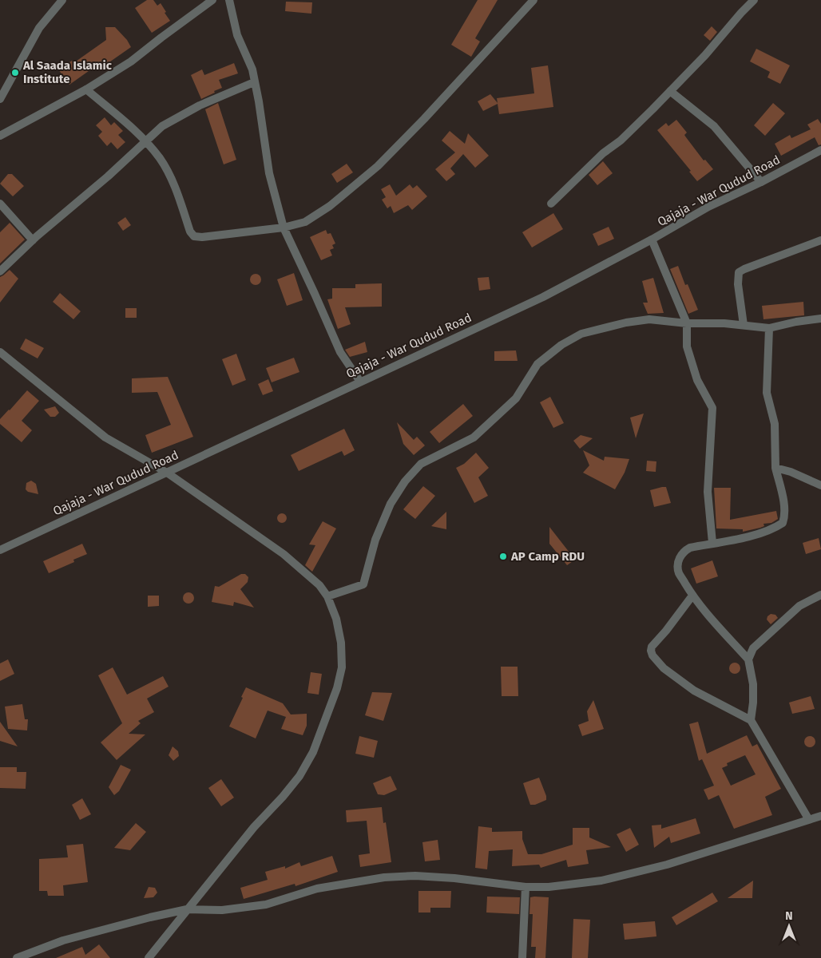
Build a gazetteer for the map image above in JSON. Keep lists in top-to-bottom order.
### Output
{
  "streets": {
    "street": ["Qajaja - War Qudud Road"]
  },
  "places": ["Al Saada Islamic Institute", "AP Camp RDU"],
  "north": "top"
}
